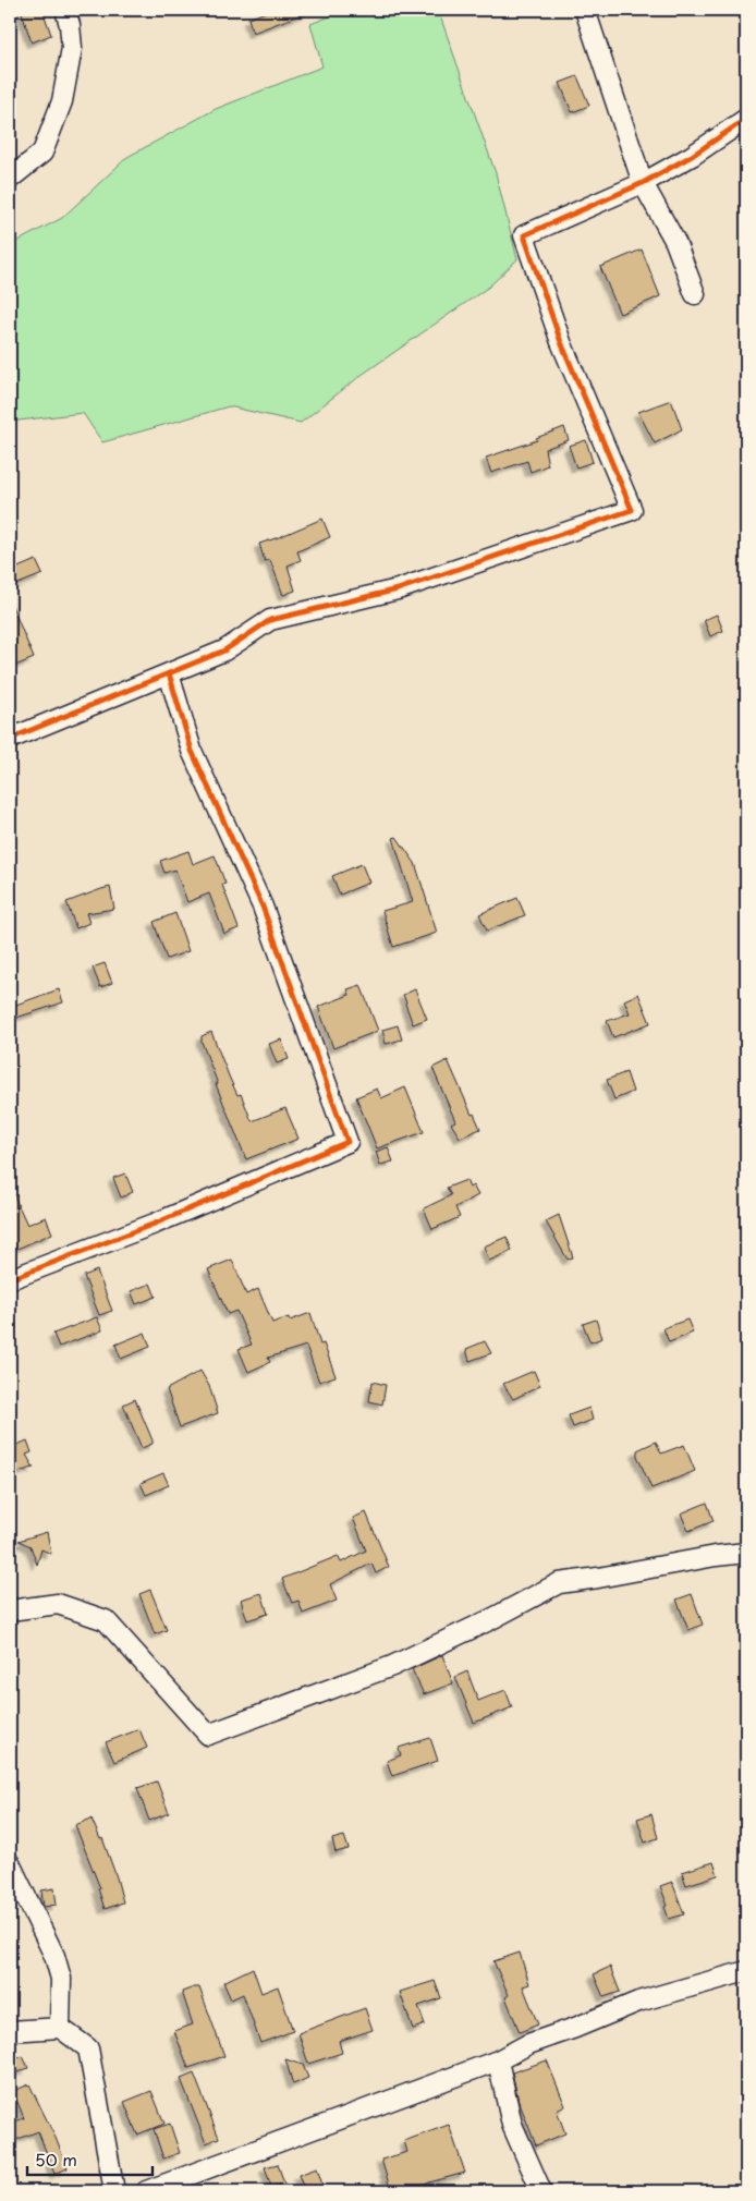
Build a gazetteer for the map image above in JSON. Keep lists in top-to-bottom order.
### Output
{
  "scale_bar": "50 m"
}
